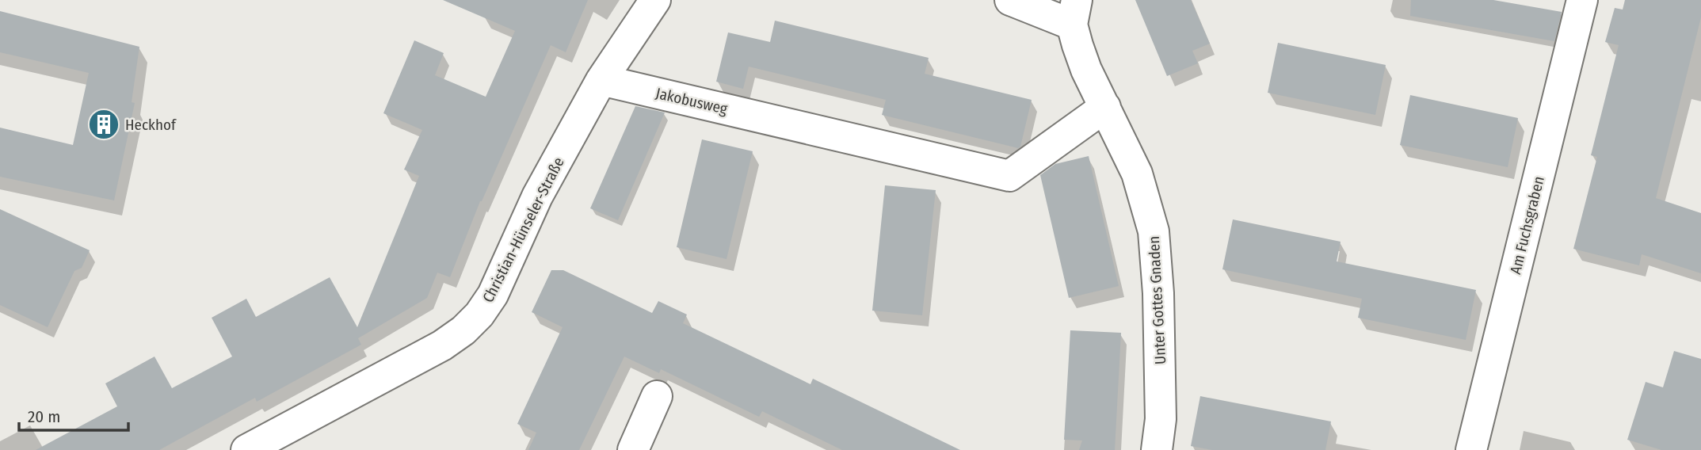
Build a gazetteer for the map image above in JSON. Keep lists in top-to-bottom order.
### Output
{
  "streets": {
    "street": [
      "Jakobusweg",
      "Am Fuchsgraben",
      "Christian-Hünseler-Straße",
      "Unter Gottes Gnaden"
    ]
  },
  "crossings": [
    ["Jakobusweg", "Christian-Hünseler-Straße"],
    ["Jakobusweg", "Unter Gottes Gnaden"]
  ],
  "places": {
    "building": ["Heckhof"]
  },
  "scale_bar": "20 m"
}
